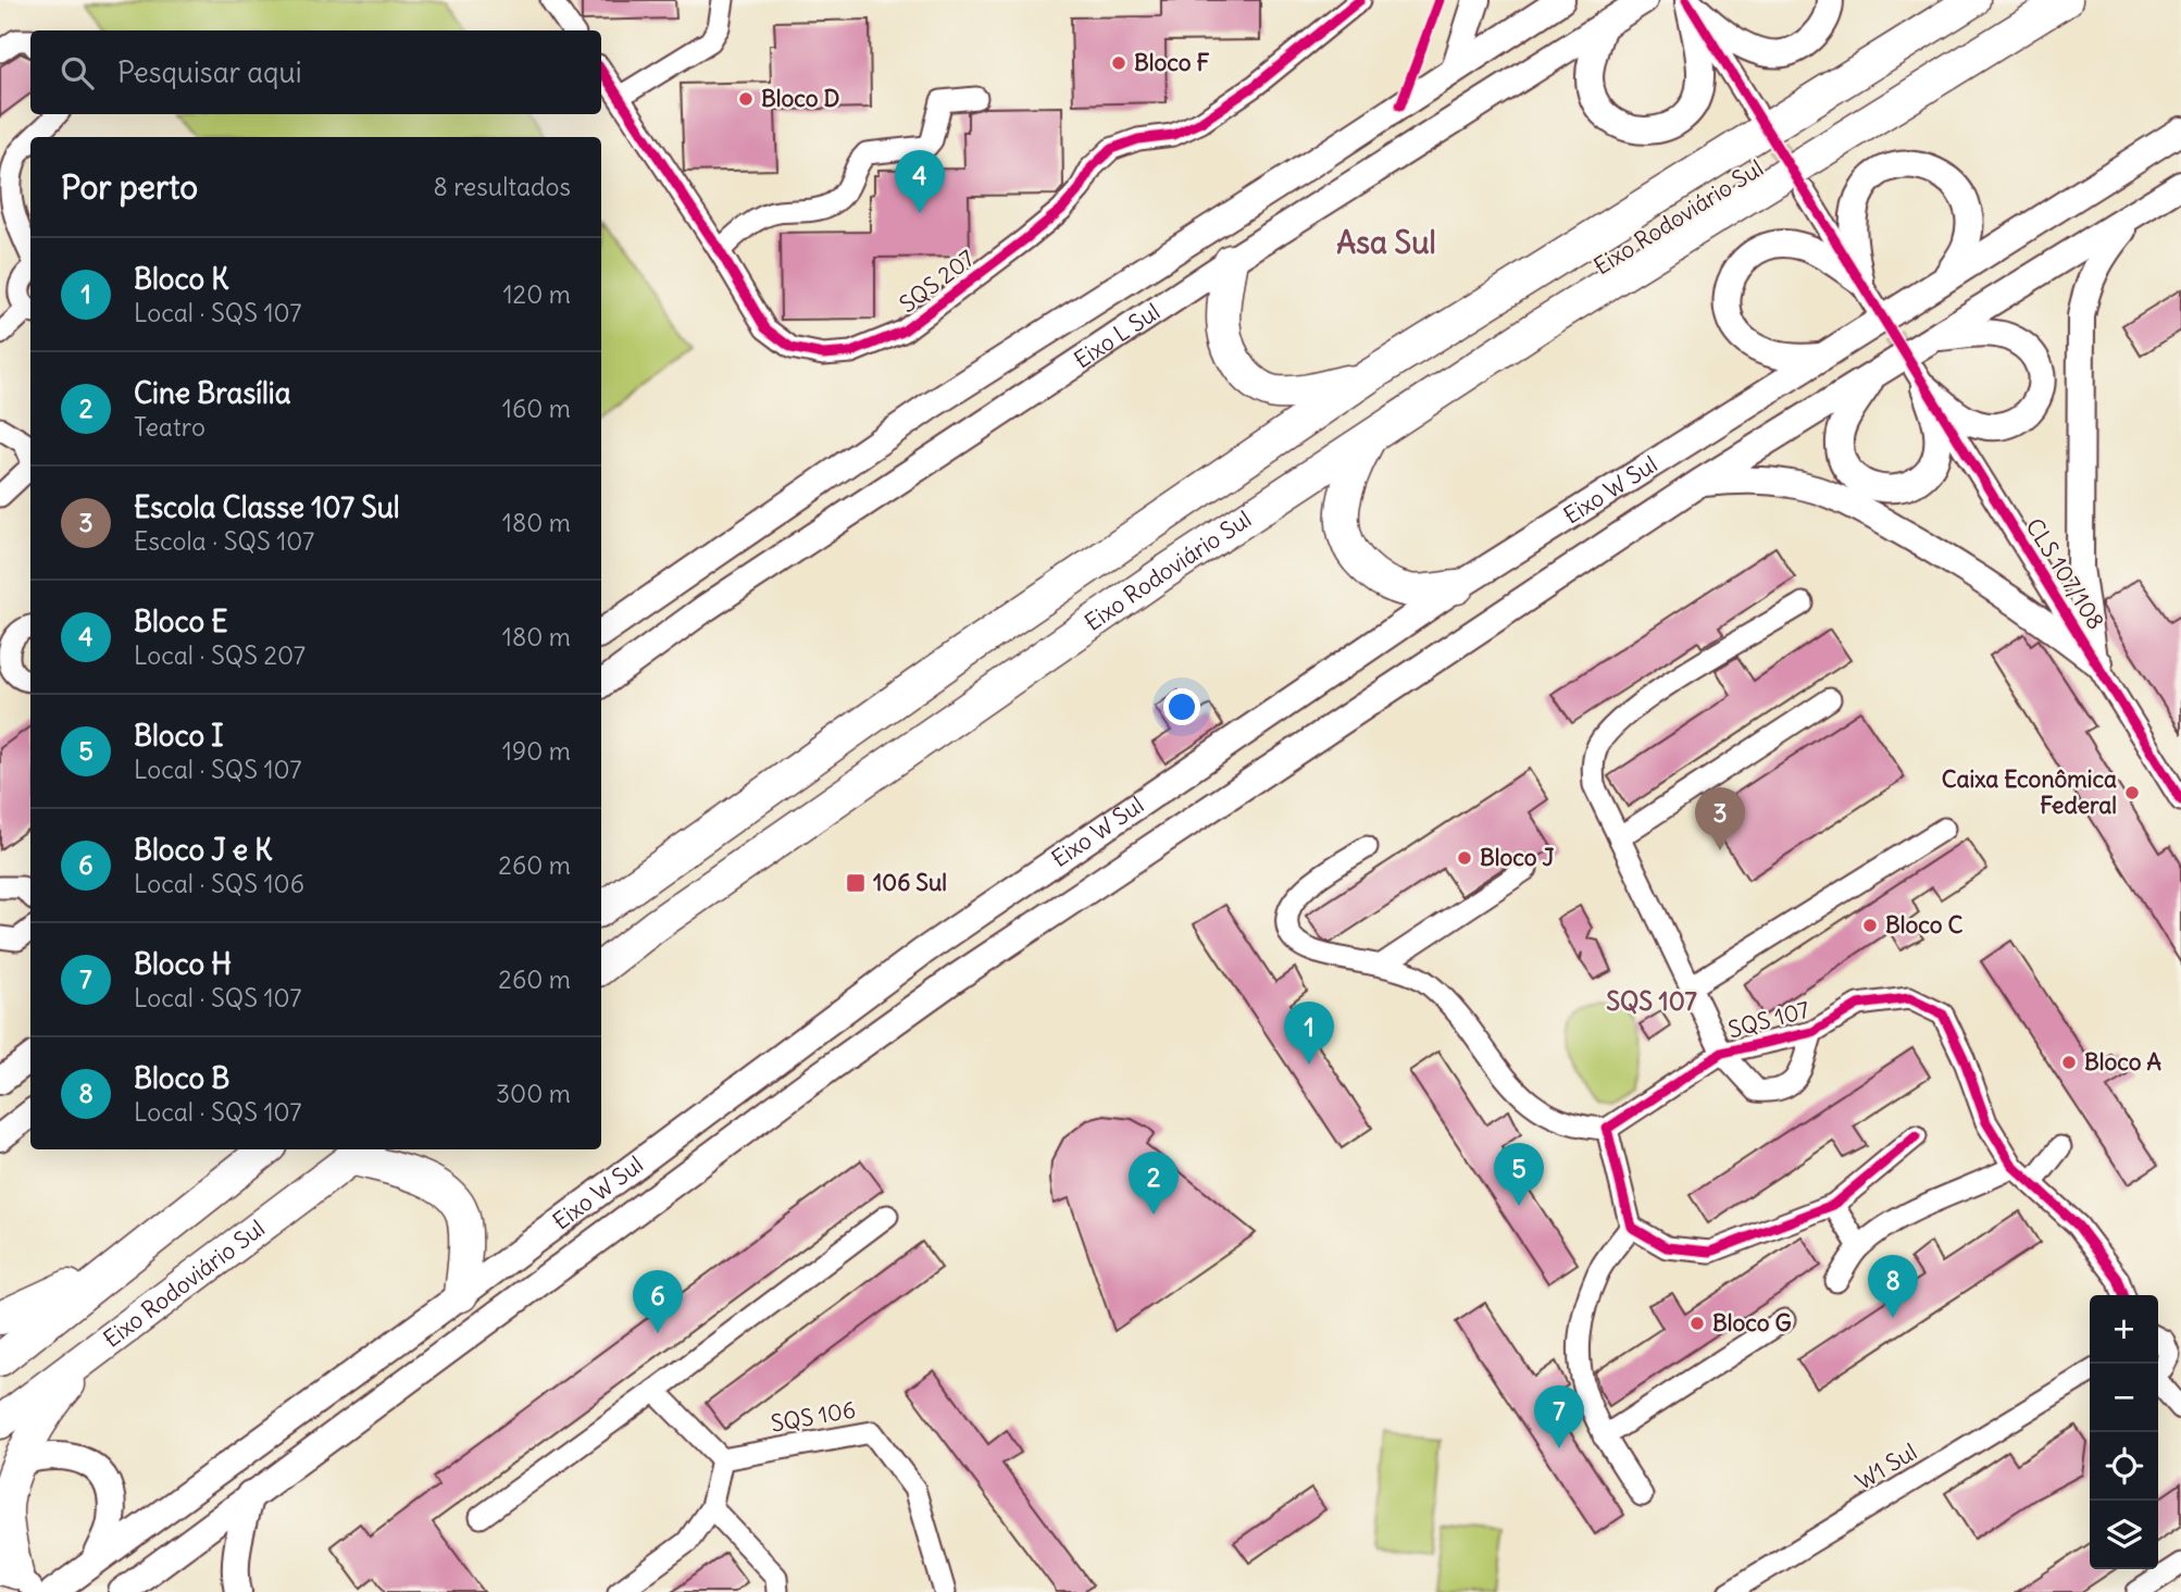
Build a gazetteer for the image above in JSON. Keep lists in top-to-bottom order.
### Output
{
  "streets": {
    "highway": ["Eixo Rodoviário Sul"],
    "main road": ["Eixo L Sul", "Eixo W Sul"],
    "street": [
      "SQS 207",
      "CLS 107/108",
      "SQS 107",
      "SQS 106",
      "W1 Sul"
    ]
  },
  "districts": ["Asa Sul", "SQS 107"],
  "places": {
    "other": [
      "Bloco F",
      "Bloco D",
      "Caixa Econômica Federal",
      "Bloco J",
      "Bloco C",
      "Bloco A",
      "Bloco G"
    ],
    "transit": ["106 Sul"]
  },
  "page": {
    "search": "Pesquisar aqui",
    "heading": ["Por perto", "8 resultados"],
    "pins": [
      "4",
      "3",
      "1",
      "5",
      "2",
      "8",
      "6",
      "7"
    ],
    "list": [
      {
        "mark": "1",
        "name": "Bloco K",
        "note": "Local · SQS 107",
        "value": "120 m"
      },
      {
        "mark": "2",
        "name": "Cine Brasília",
        "note": "Teatro",
        "value": "160 m"
      },
      {
        "mark": "3",
        "name": "Escola Classe 107 Sul",
        "note": "Escola · SQS 107",
        "value": "180 m"
      },
      {
        "mark": "4",
        "name": "Bloco E",
        "note": "Local · SQS 207",
        "value": "180 m"
      },
      {
        "mark": "5",
        "name": "Bloco I",
        "note": "Local · SQS 107",
        "value": "190 m"
      },
      {
        "mark": "6",
        "name": "Bloco J e K",
        "note": "Local · SQS 106",
        "value": "260 m"
      },
      {
        "mark": "7",
        "name": "Bloco H",
        "note": "Local · SQS 107",
        "value": "260 m"
      },
      {
        "mark": "8",
        "name": "Bloco B",
        "note": "Local · SQS 107",
        "value": "300 m"
      }
    ],
    "map_buttons": ["+", "−"]
  }
}
